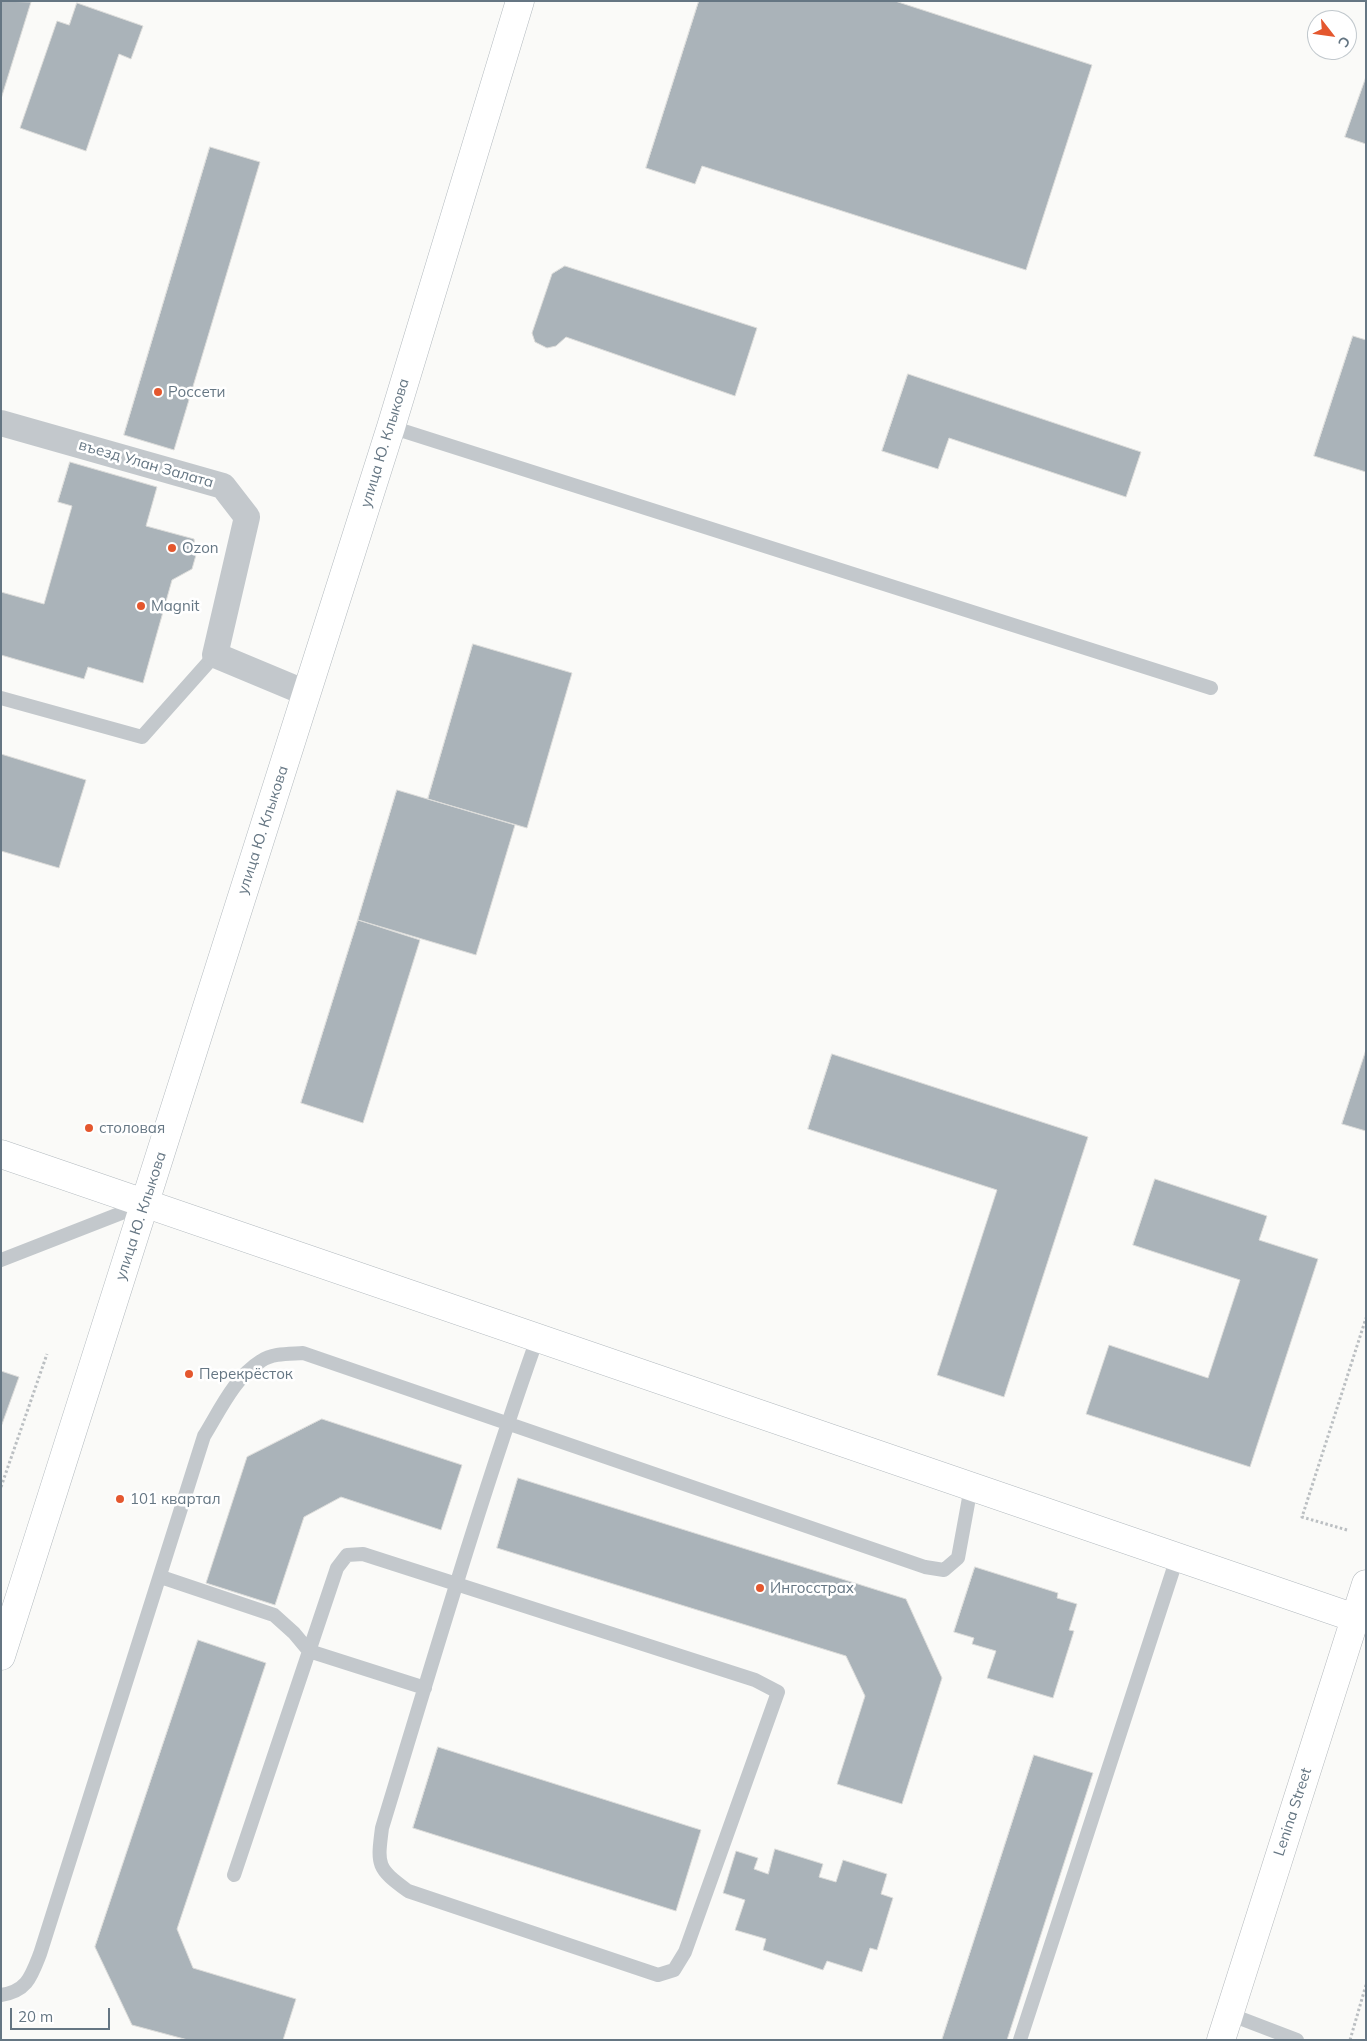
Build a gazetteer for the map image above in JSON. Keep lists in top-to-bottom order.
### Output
{
  "streets": {
    "main road": ["улица Ю. Клыкова", "Lenina Street"],
    "street": ["въезд Улан Залата"]
  },
  "places": [
    "Россети",
    "Ozon",
    "Magnit",
    "столовая",
    "Перекрёсток",
    "101 квартал",
    "Ингосстрах"
  ],
  "scale_bar": "20 m",
  "north": "bottom right"
}
